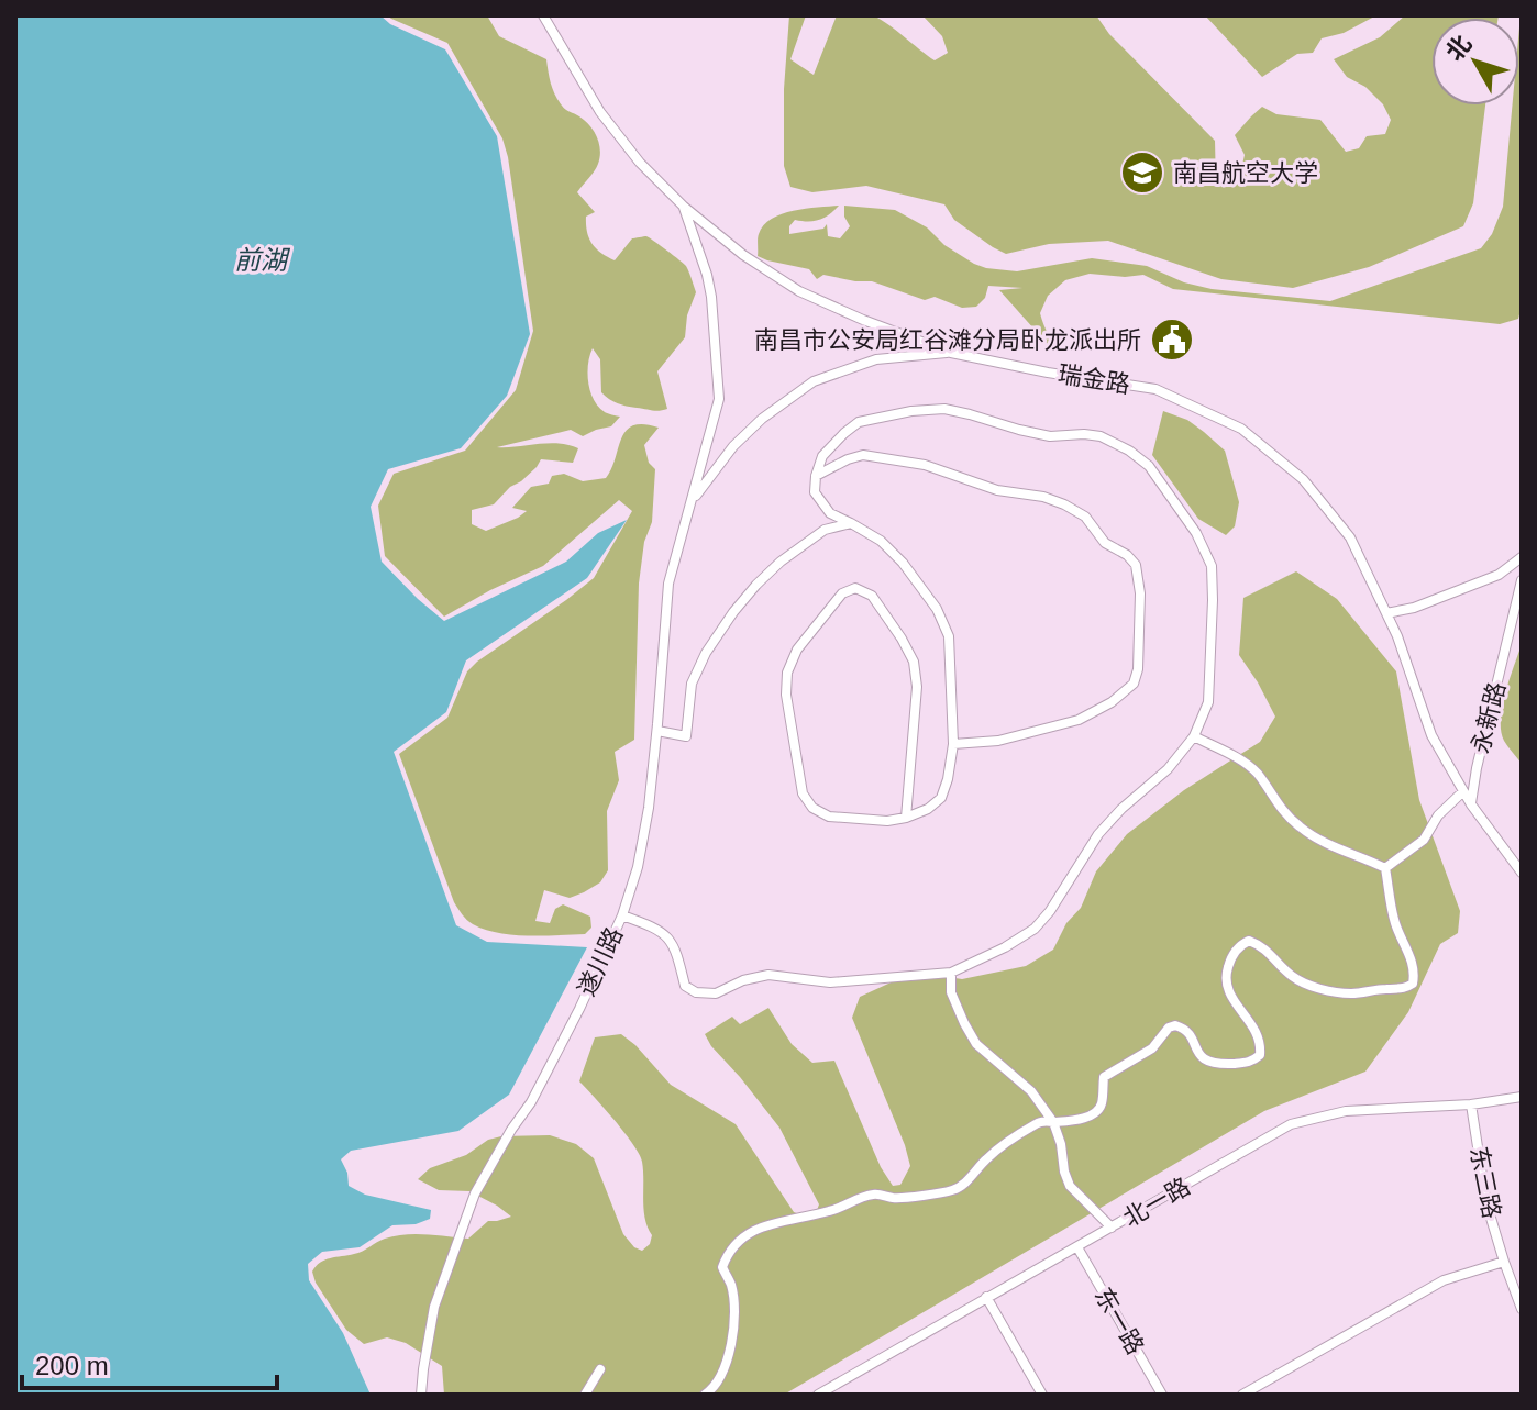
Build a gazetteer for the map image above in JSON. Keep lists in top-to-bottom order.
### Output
{
  "streets": {
    "street": [
      "瑞金路",
      "永新路",
      "遂川路",
      "东三路",
      "北一路",
      "东一路"
    ]
  },
  "crossings": [
    ["瑞金路", "永新路"],
    ["瑞金路", "遂川路"],
    ["东三路", "北一路"],
    ["北一路", "东一路"]
  ],
  "water": ["前湖"],
  "places": {
    "school or university": ["南昌航空大学"],
    "public building": ["南昌市公安局红谷滩分局卧龙派出所"]
  },
  "scale_bar": "200 m",
  "north": "top left"
}
